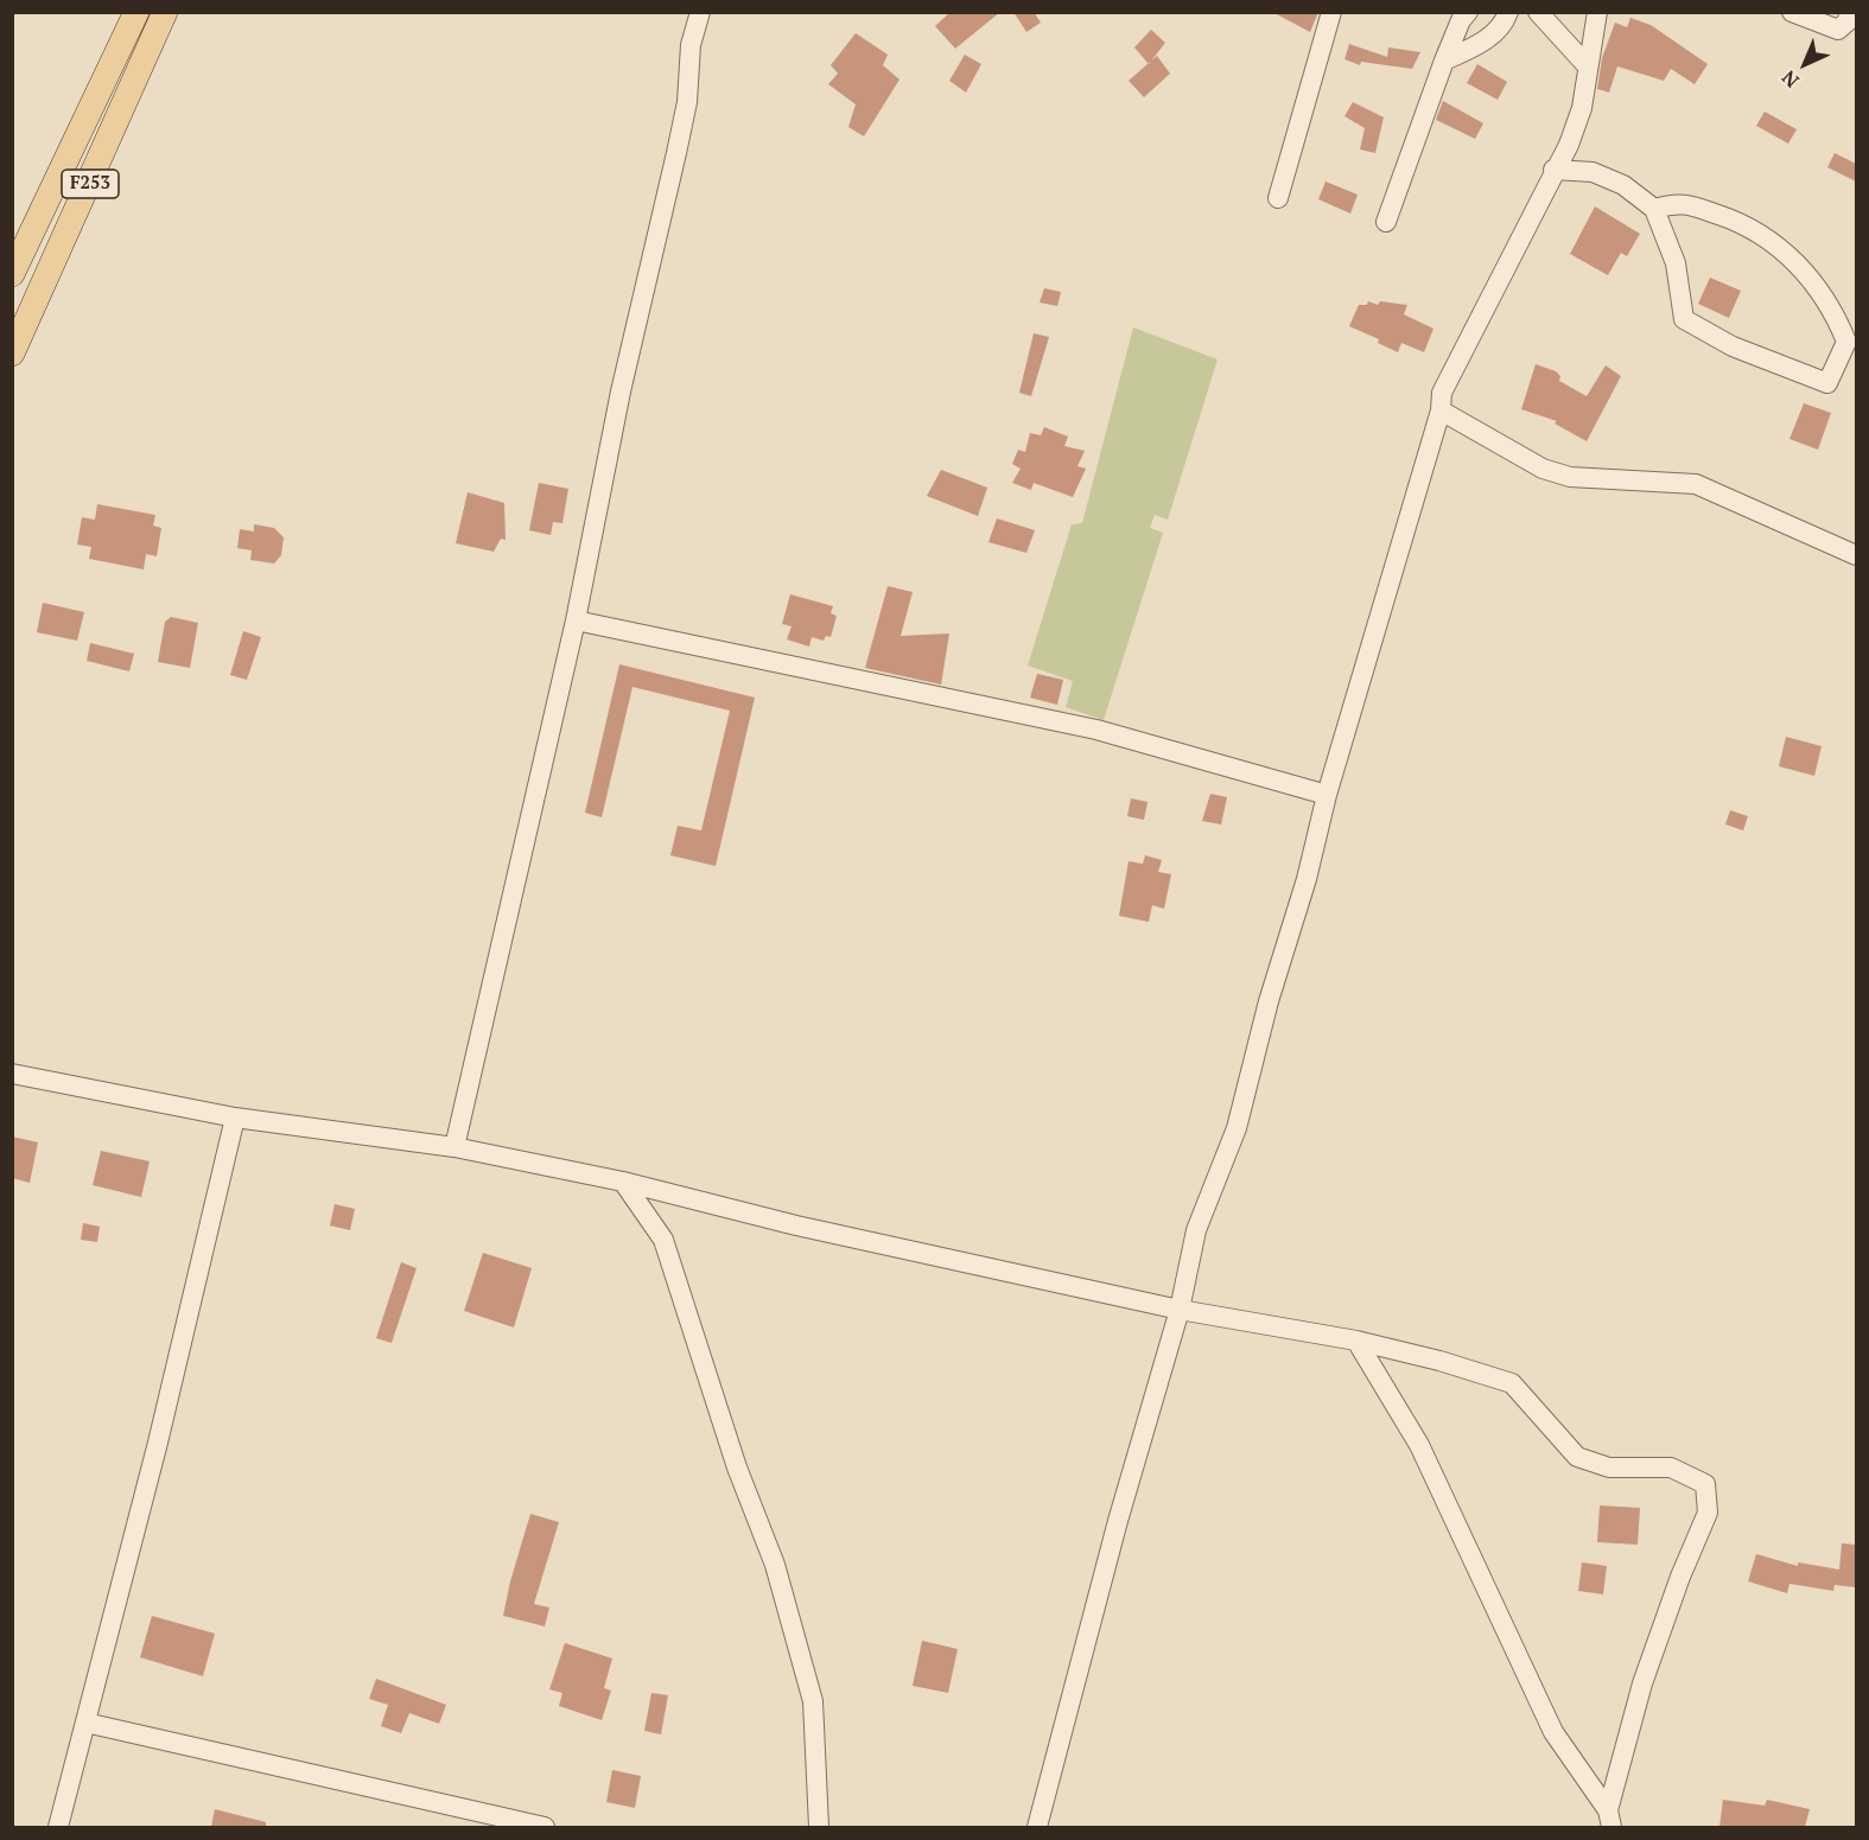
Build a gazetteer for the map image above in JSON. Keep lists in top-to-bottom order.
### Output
{
  "streets": {
    "main road": ["F253"]
  },
  "north": "bottom left"
}
